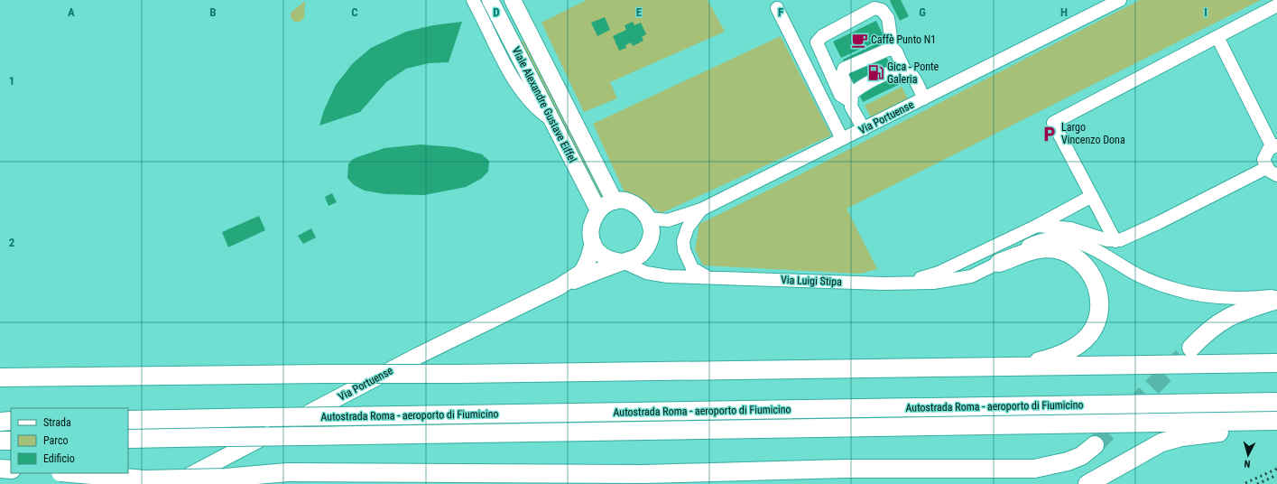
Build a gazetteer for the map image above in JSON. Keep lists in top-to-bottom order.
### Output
{
  "streets": {
    "highway": ["Autostrada Roma - aeroporto di Fiumicino"],
    "main road": ["Viale Alexandre Gustave Eiffel", "Via Portuense"],
    "street": ["Via Luigi Stipa"]
  },
  "crossings": [
    ["Viale Alexandre Gustave Eiffel", "Via Portuense"],
    ["Viale Alexandre Gustave Eiffel", "Via Luigi Stipa"],
    ["Via Portuense", "Via Luigi Stipa"]
  ],
  "places": {
    "cafe": ["Caffè Punto N1"],
    "fuel station": ["Gica - Ponte Galeria"],
    "parking": ["Largo Vincenzo Dona"]
  },
  "legend": ["Strada", "Parco", "Edificio"],
  "north": "bottom",
  "grid": {
    "columns": [
      "A",
      "B",
      "C",
      "D",
      "E",
      "F",
      "G",
      "H",
      "I"
    ],
    "rows": ["1", "2"]
  }
}
